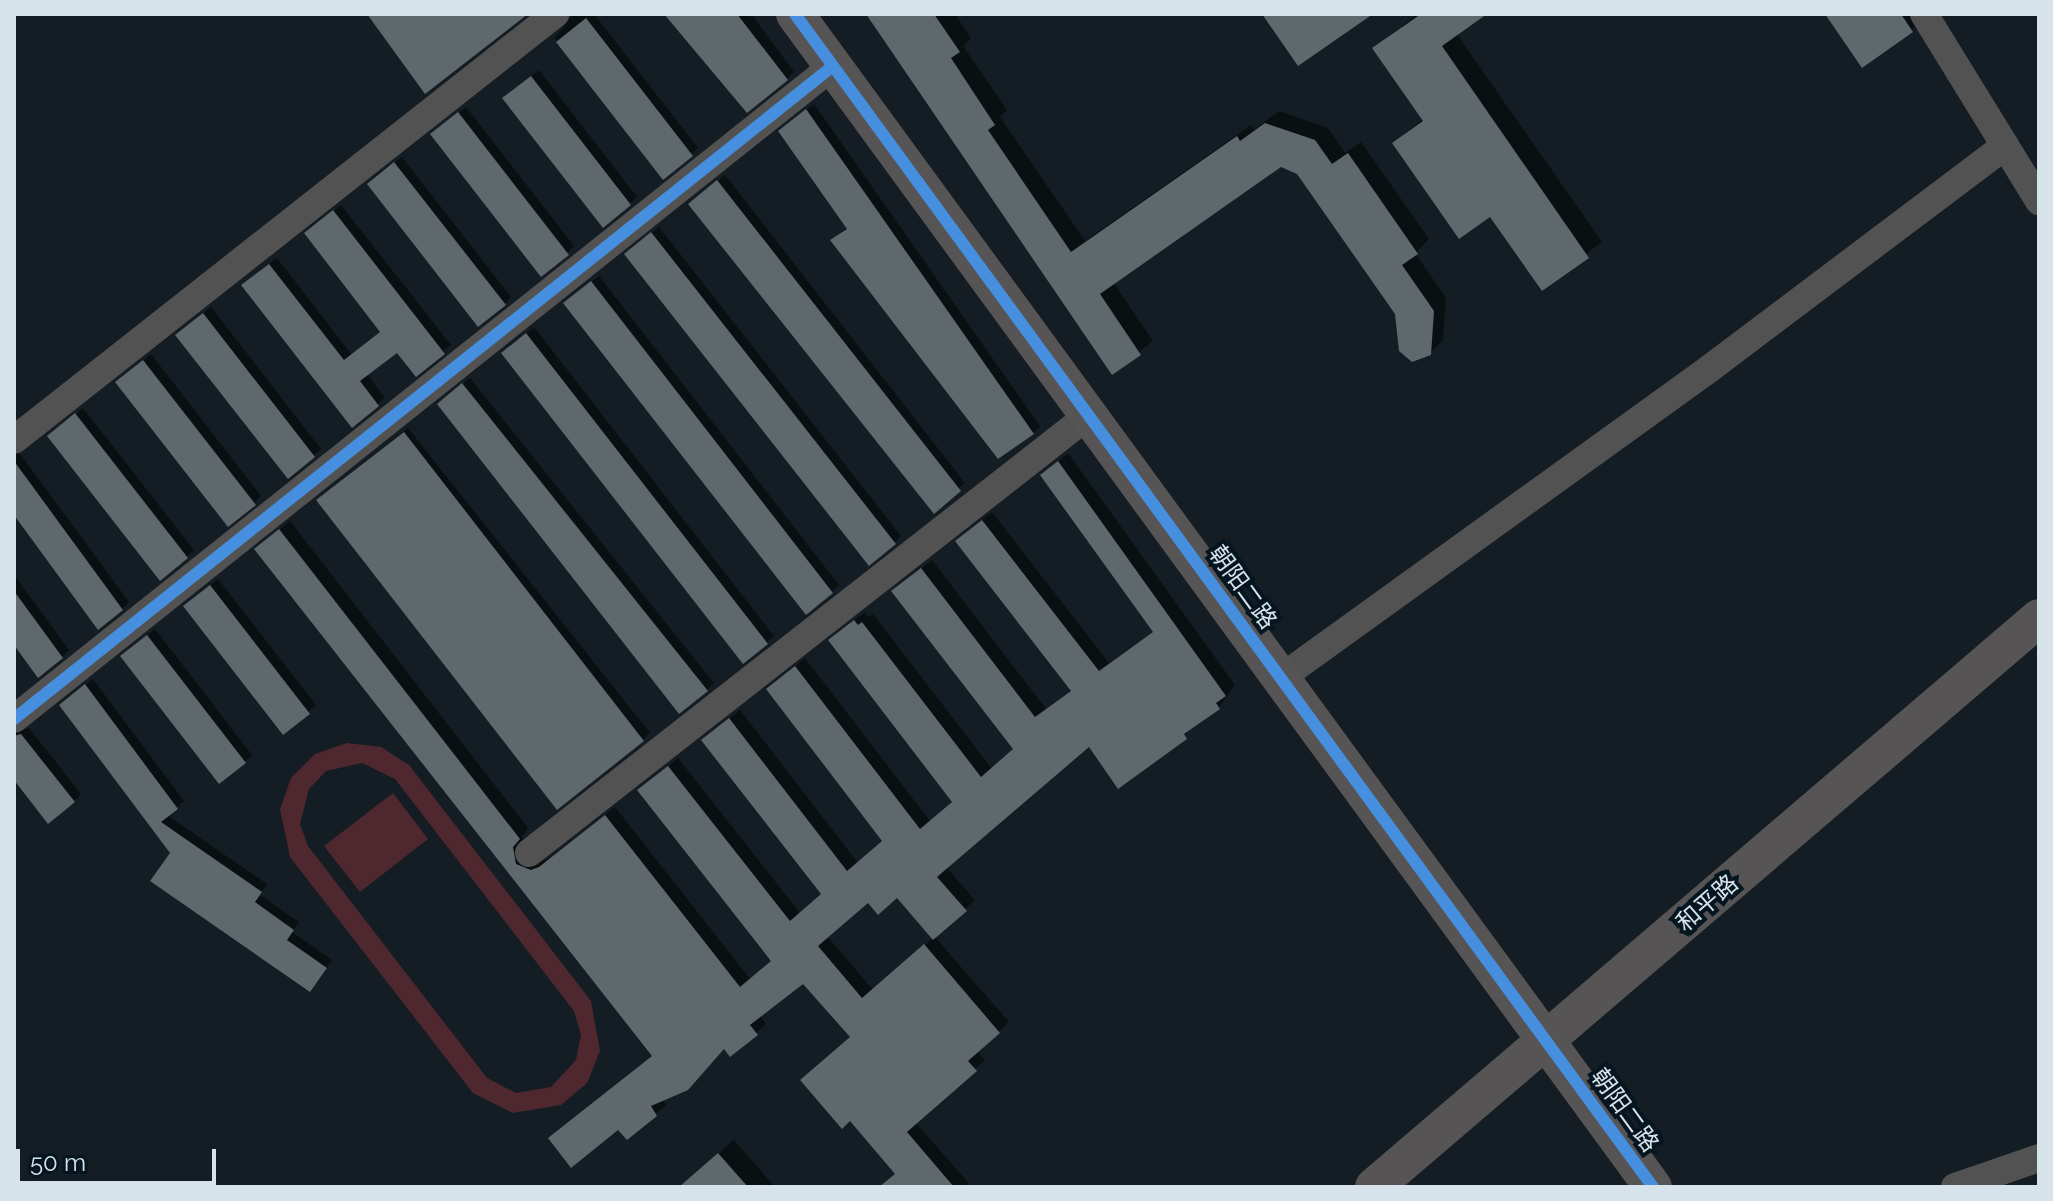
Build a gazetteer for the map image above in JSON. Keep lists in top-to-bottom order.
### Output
{
  "streets": {
    "street": ["朝阳二路", "和平路"]
  },
  "crossings": [
    ["朝阳二路", "和平路"]
  ],
  "scale_bar": "50 m"
}
